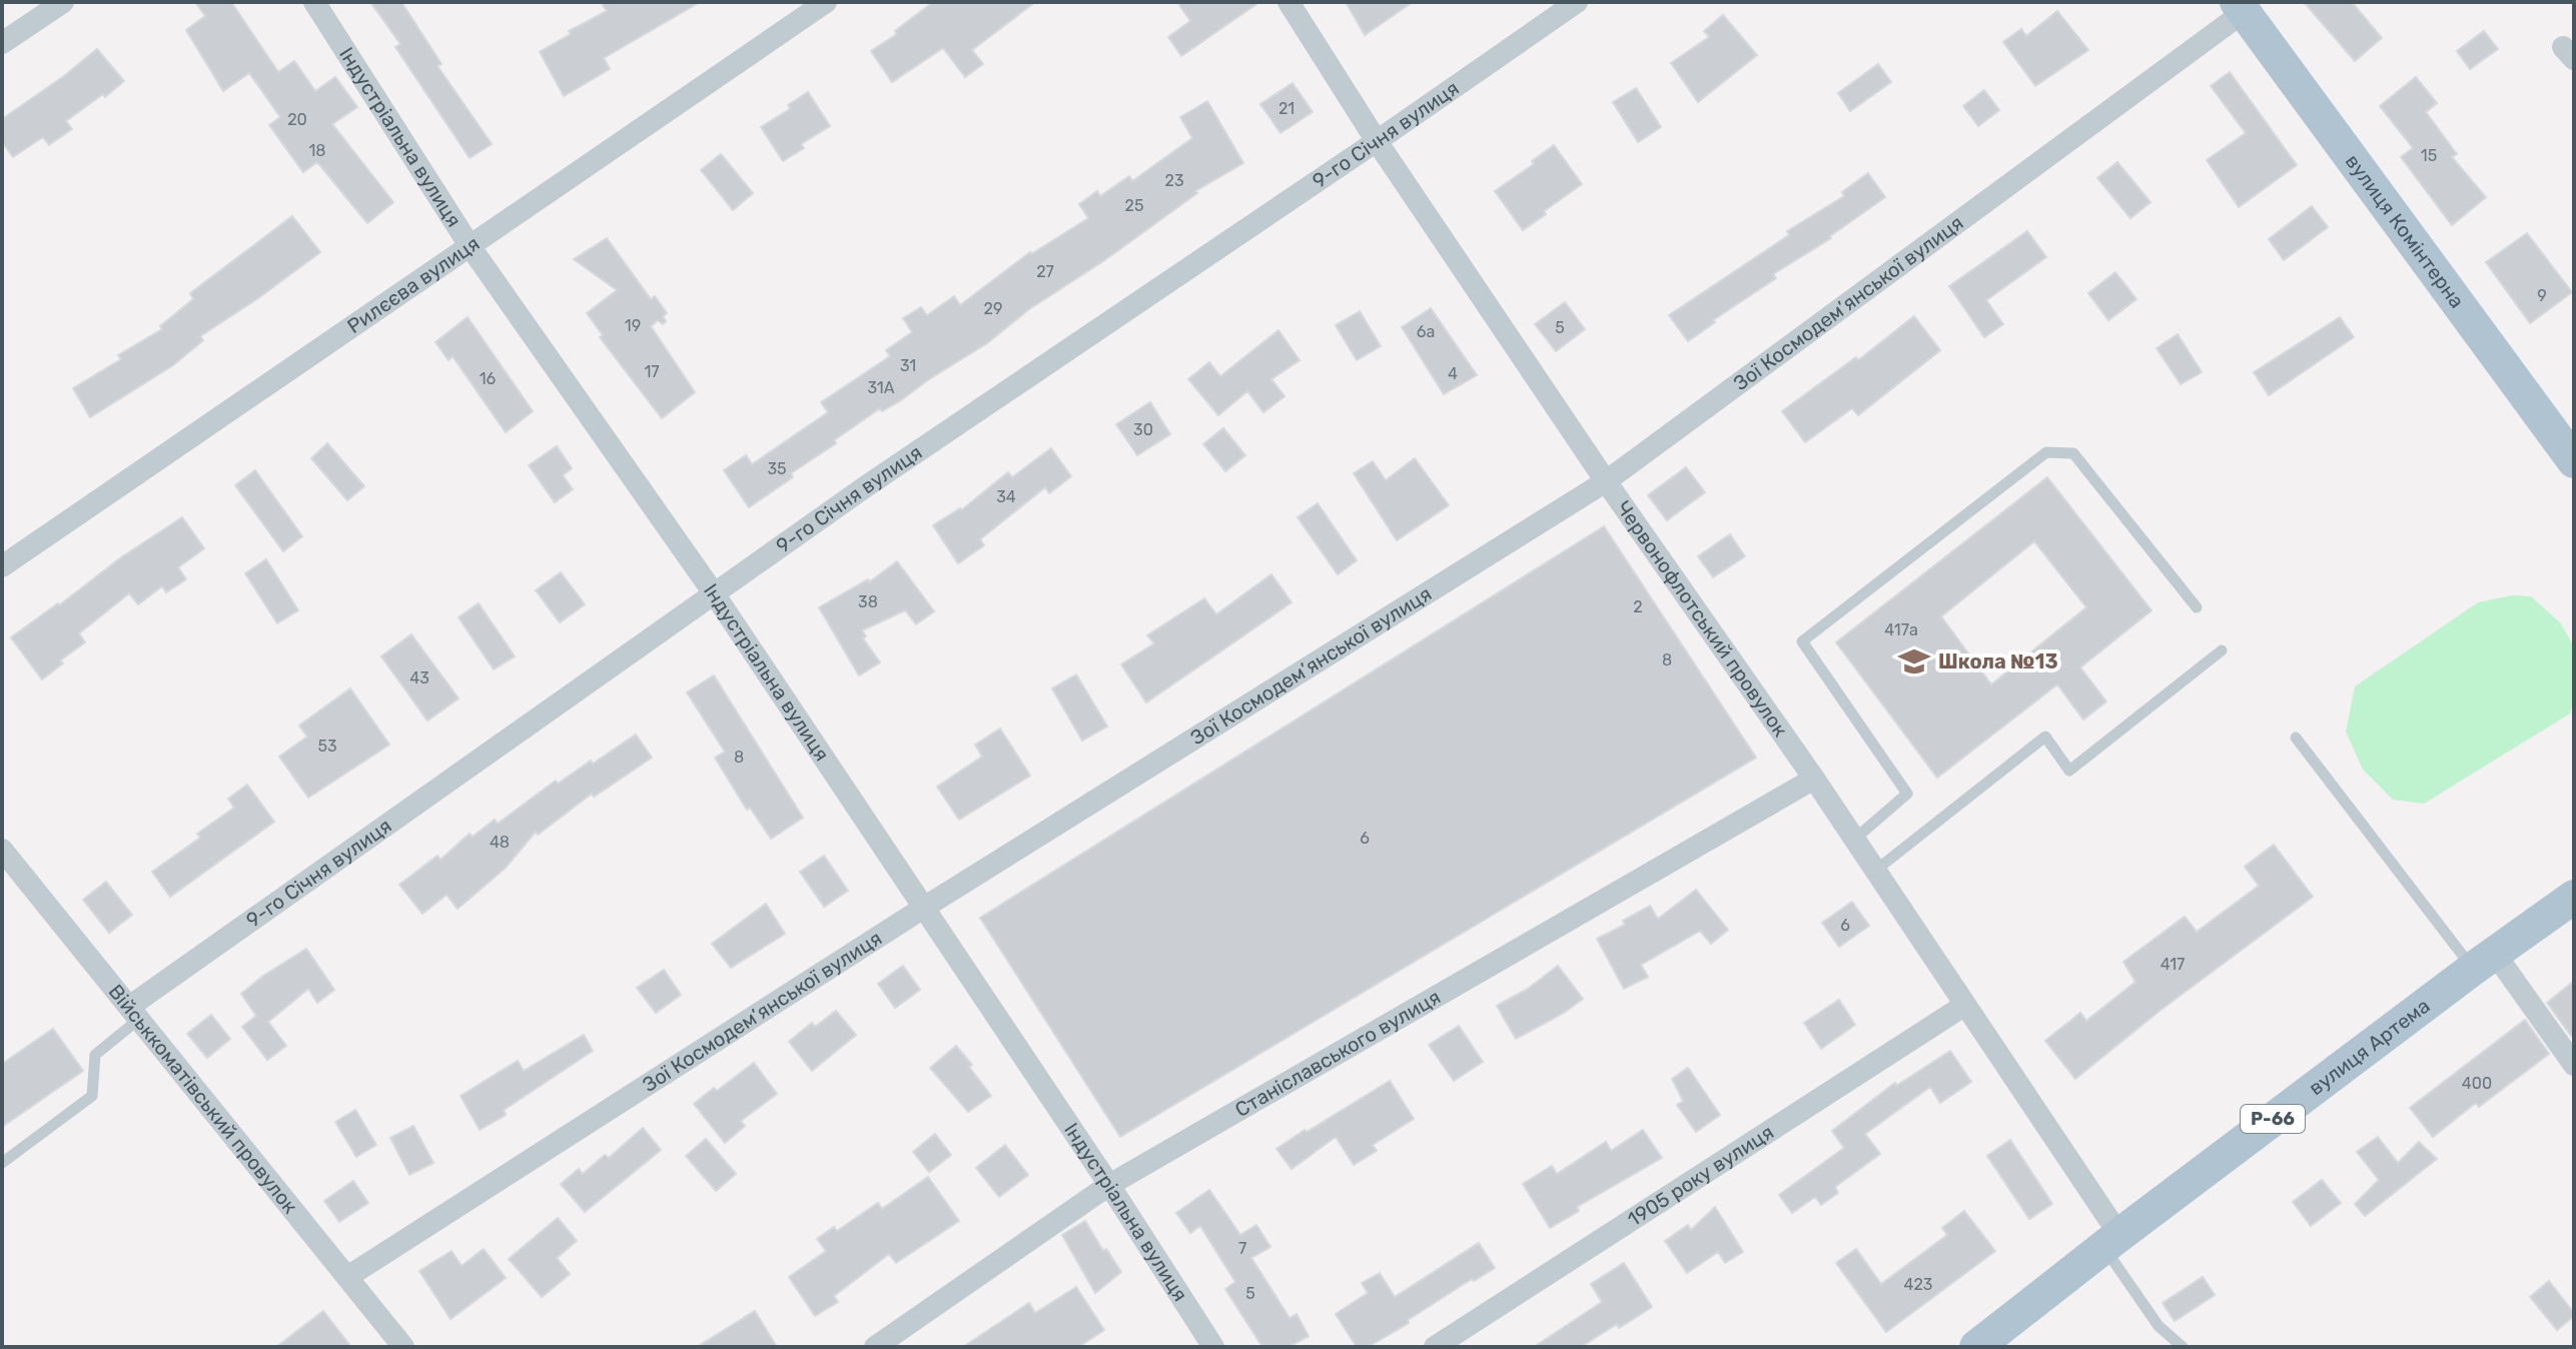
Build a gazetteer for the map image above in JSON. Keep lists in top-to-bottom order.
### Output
{
  "streets": {
    "main road": ["вулиця Комінтерна", "вулиця Артема", "Р-66"],
    "street": [
      "9-го Січня вулиця",
      "Індустріальна вулиця",
      "Рилєєва вулиця",
      "Зої Космодем’янської вулиця",
      "Червонофлотський провулок",
      "Станіславського вулиця",
      "Військкоматівський провулок",
      "1905 року вулиця"
    ]
  },
  "crossings": [
    ["9-го Січня вулиця", "Індустріальна вулиця"],
    ["9-го Січня вулиця", "Червонофлотський провулок"],
    ["9-го Січня вулиця", "Військкоматівський провулок"],
    ["Індустріальна вулиця", "Рилєєва вулиця"],
    ["Індустріальна вулиця", "Зої Космодем’янської вулиця"],
    ["Індустріальна вулиця", "Станіславського вулиця"],
    ["вулиця Комінтерна", "Зої Космодем’янської вулиця"],
    ["Зої Космодем’янської вулиця", "Червонофлотський провулок"],
    ["Зої Космодем’янської вулиця", "Військкоматівський провулок"],
    ["Червонофлотський провулок", "вулиця Артема"],
    ["Червонофлотський провулок", "Станіславського вулиця"],
    ["Червонофлотський провулок", "1905 року вулиця"]
  ],
  "places": {
    "school or university": ["Школа №13"]
  },
  "house_numbers": [
    "21",
    "20",
    "18",
    "15",
    "23",
    "25",
    "27",
    "9",
    "29",
    "19",
    "5",
    "6а",
    "31",
    "17",
    "4",
    "16",
    "31А",
    "30",
    "35",
    "34",
    "38",
    "2",
    "417а",
    "8",
    "43",
    "53",
    "8",
    "6",
    "48",
    "6",
    "417",
    "400",
    "7",
    "423",
    "5"
  ]
}
